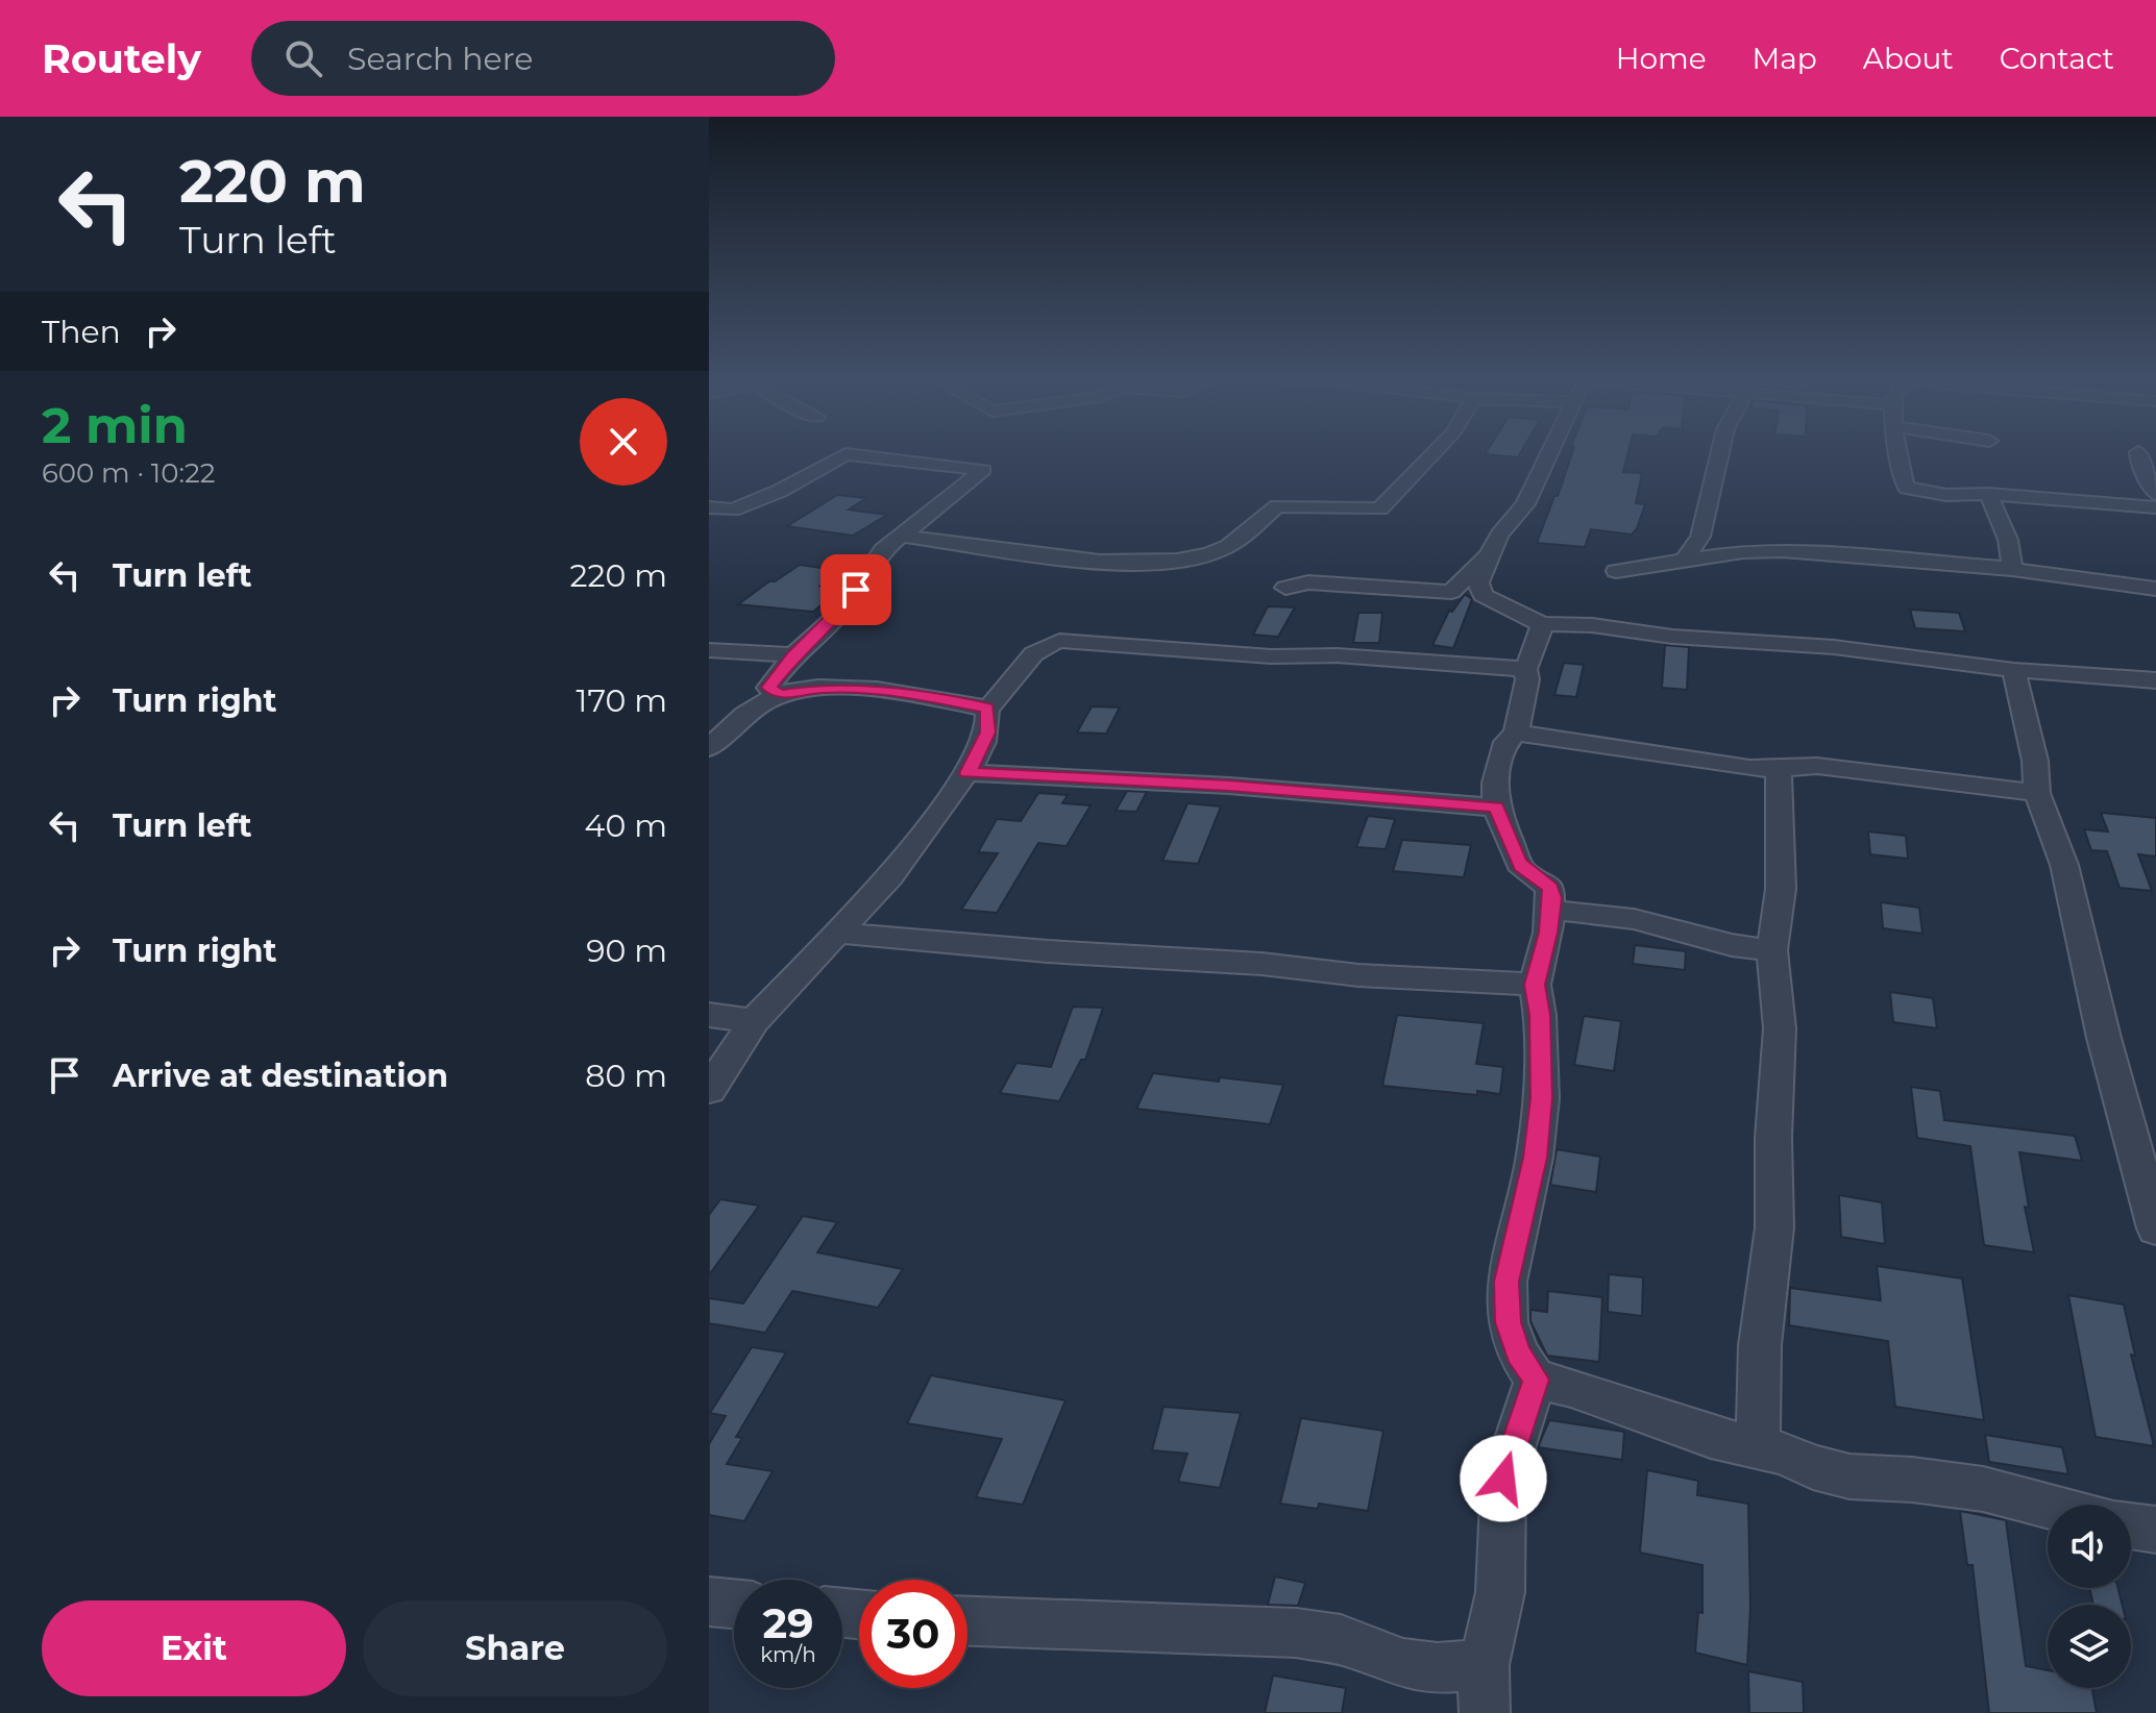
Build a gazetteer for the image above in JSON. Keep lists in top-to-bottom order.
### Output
{
  "page": {
    "header": "Routely",
    "search": "Search here",
    "nav": [
      "Home",
      "Map",
      "About",
      "Contact"
    ],
    "turn": ["220 m", "Turn left"],
    "then": "Then",
    "heading": ["2 min", "600 m · 10:22"],
    "list": [
      {
        "name": "Turn left",
        "value": "220 m"
      },
      {
        "name": "Turn right",
        "value": "170 m"
      },
      {
        "name": "Turn left",
        "value": "40 m"
      },
      {
        "name": "Turn right",
        "value": "90 m"
      },
      {
        "name": "Arrive at destination",
        "value": "80 m"
      }
    ],
    "speed": "29 km/h",
    "limit": "30",
    "buttons": ["Exit", "Share"]
  }
}
